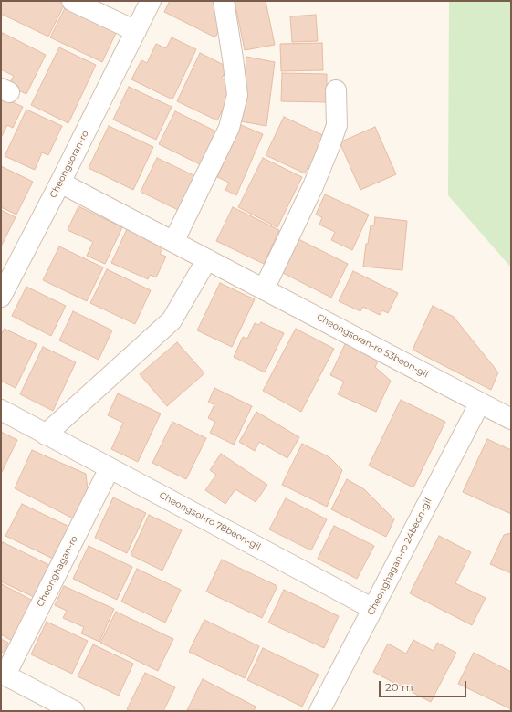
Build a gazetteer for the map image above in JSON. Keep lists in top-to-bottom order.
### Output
{
  "streets": {
    "lane": [
      "Cheongsoran-ro",
      "Cheongsoran-ro 53beon-gil",
      "Cheongsol-ro 78beon-gil",
      "Cheonghagan-ro 24beon-gil",
      "Cheonghagan-ro"
    ]
  },
  "crossings": [
    ["Cheongsoran-ro", "Cheongsoran-ro 53beon-gil"],
    ["Cheongsoran-ro 53beon-gil", "Cheonghagan-ro 24beon-gil"],
    ["Cheongsol-ro 78beon-gil", "Cheonghagan-ro 24beon-gil"],
    ["Cheongsol-ro 78beon-gil", "Cheonghagan-ro"]
  ],
  "scale_bar": "20 m"
}
